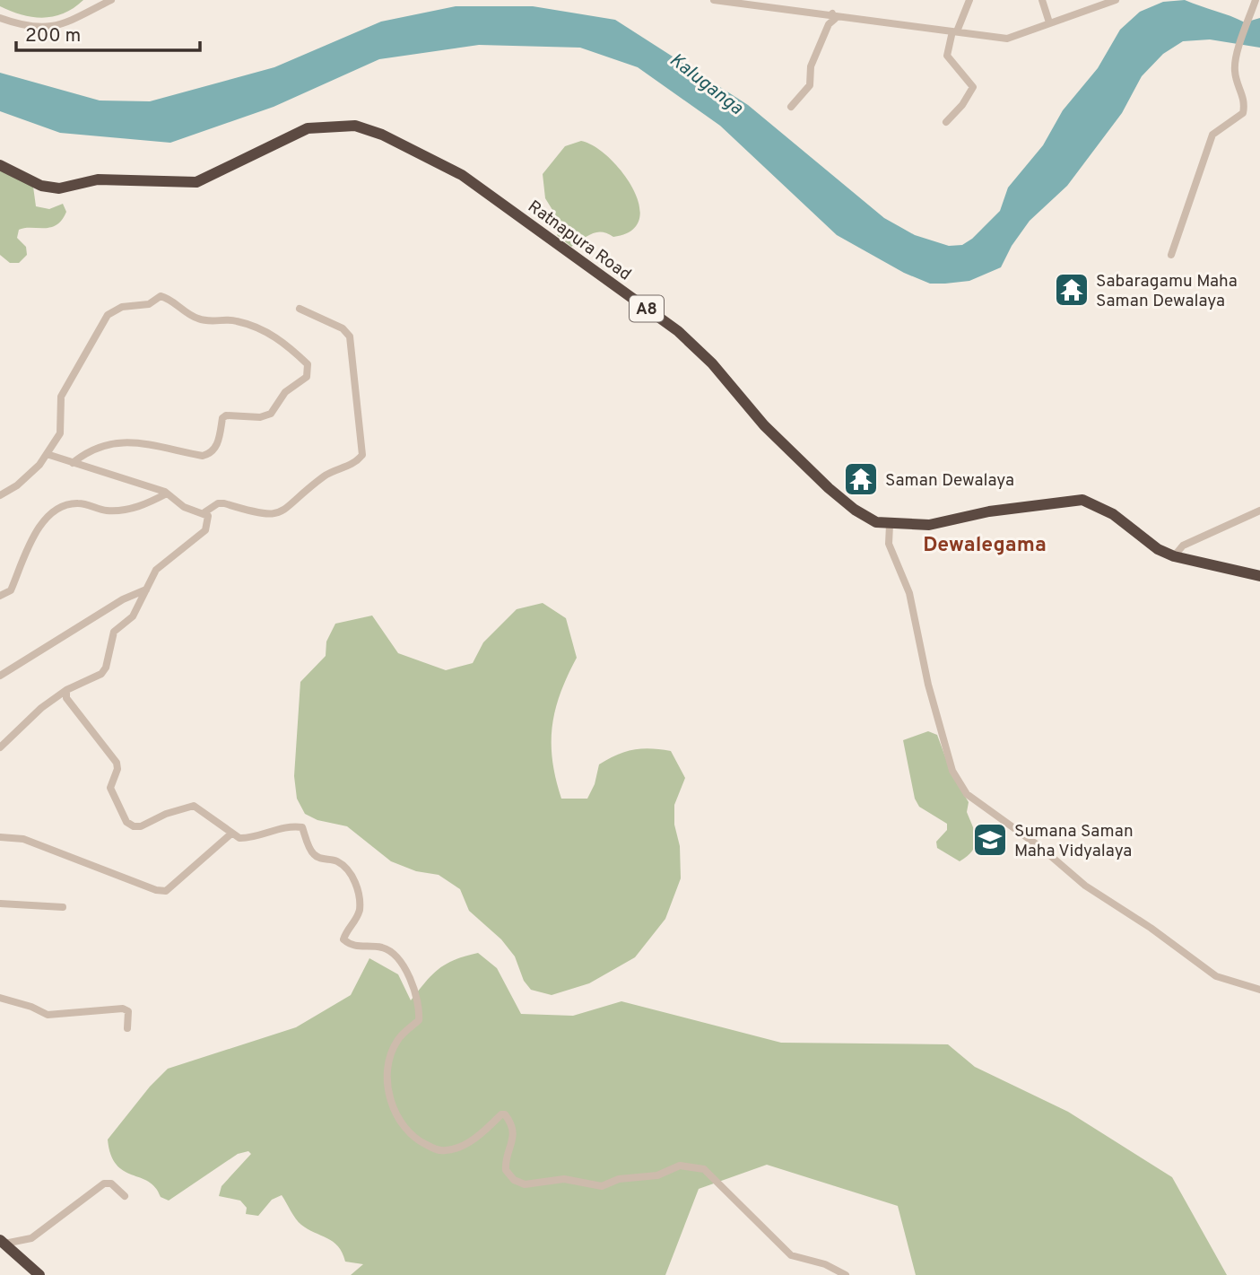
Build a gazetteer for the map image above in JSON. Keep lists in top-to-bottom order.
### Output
{
  "streets": {
    "highway": ["Ratnapura Road", "A8"]
  },
  "districts": ["Dewalegama"],
  "water": ["Kaluganga"],
  "places": {
    "temple": ["Sabaragamu Maha Saman Dewalaya", "Saman Dewalaya"],
    "school or university": ["Sumana Saman Maha Vidyalaya"]
  },
  "scale_bar": "200 m"
}
